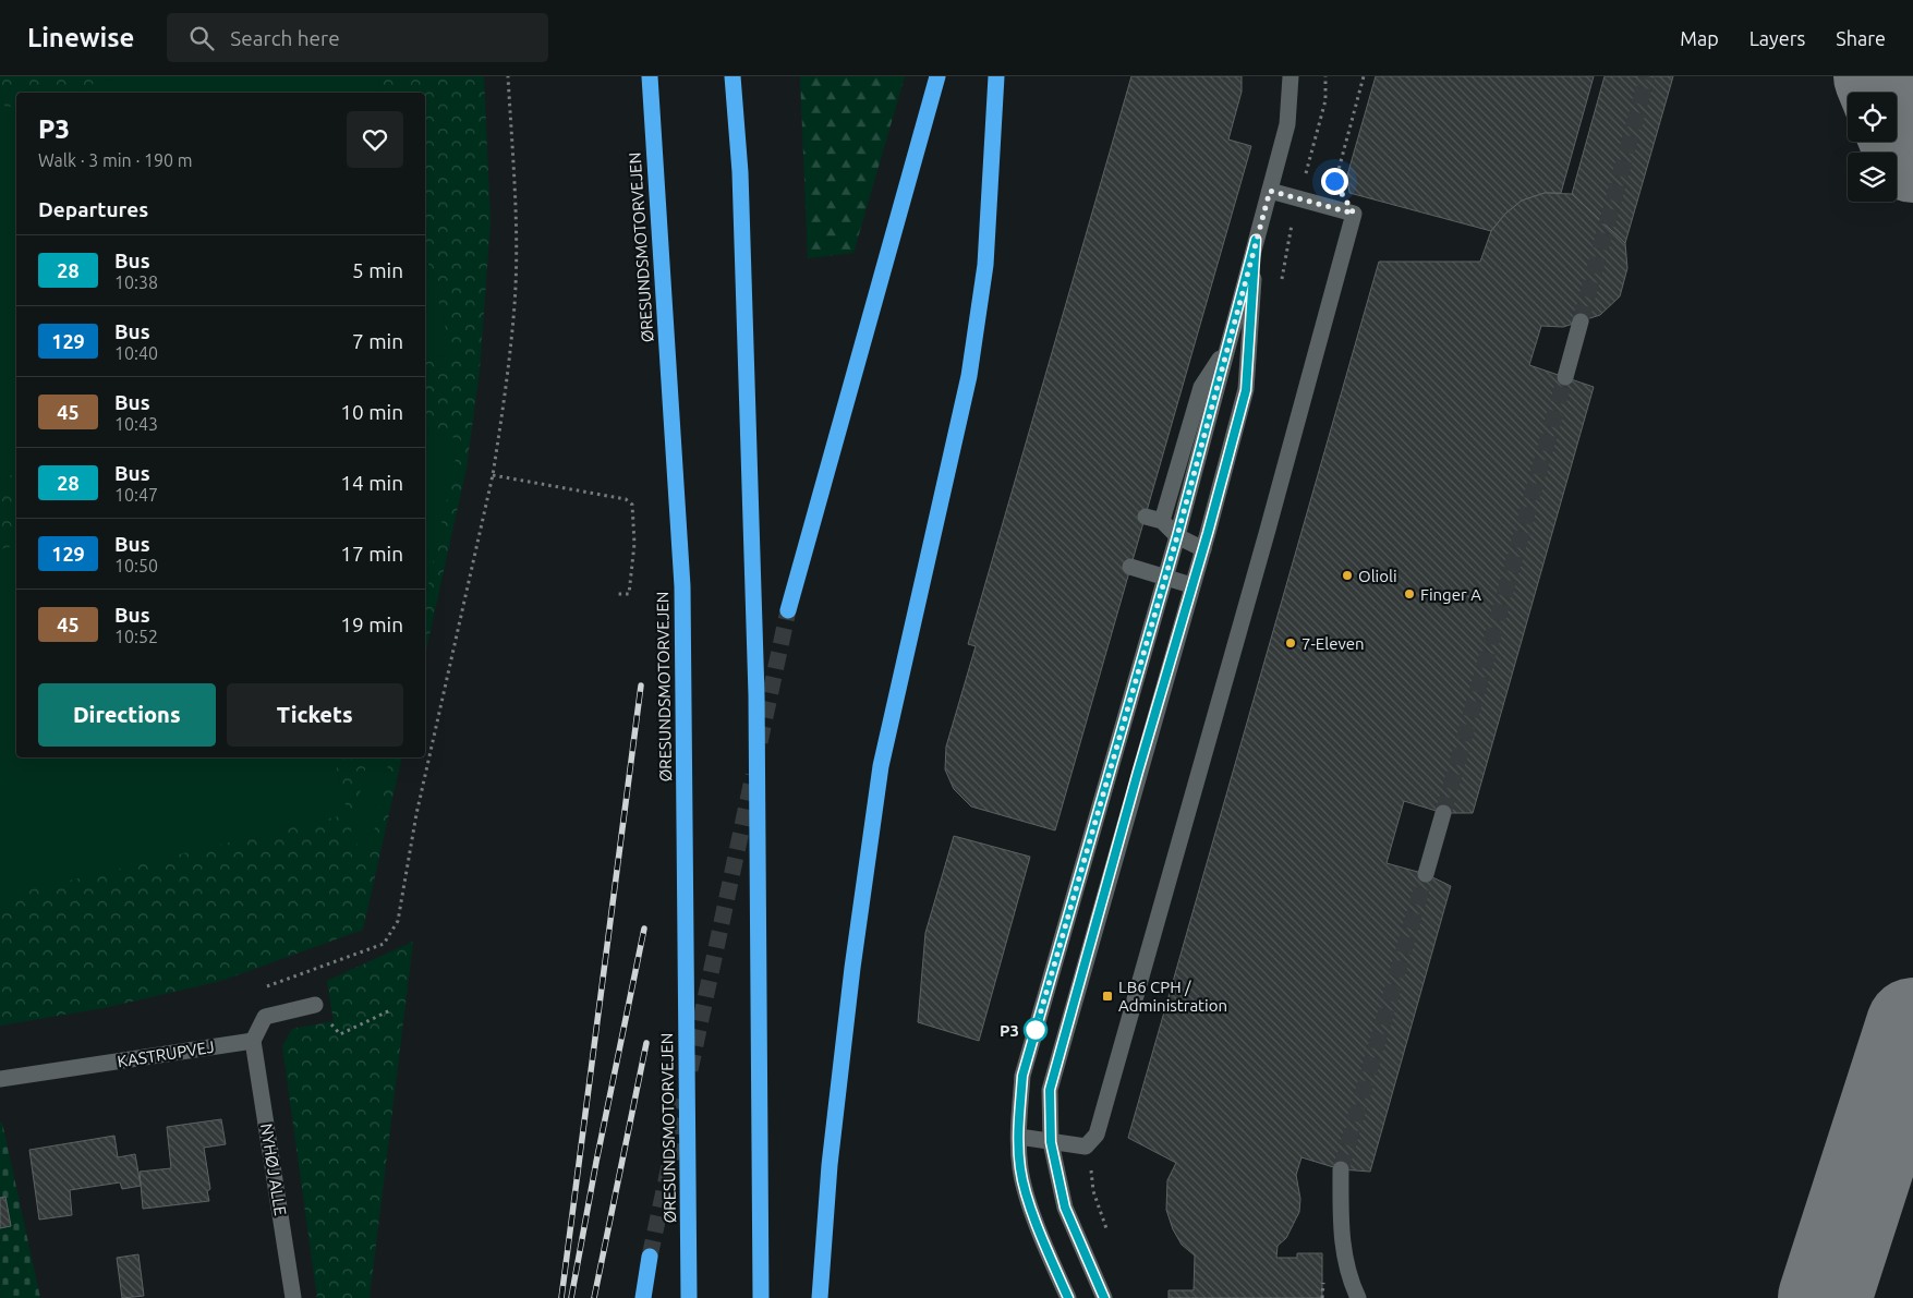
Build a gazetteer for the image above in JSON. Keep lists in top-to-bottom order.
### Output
{
  "streets": {
    "highway": ["ØRESUNDSMOTORVEJEN"],
    "street": ["KASTRUPVEJ", "NYHØJ ALLE"]
  },
  "crossings": [
    ["KASTRUPVEJ", "NYHØJ ALLE"]
  ],
  "places": {
    "other": [
      "Olioli",
      "Finger A",
      "7-Eleven",
      "P3"
    ],
    "transit": ["LB6 CPH / Administration"]
  },
  "lines": ["bus line 28"],
  "page": {
    "header": "Linewise",
    "search": "Search here",
    "nav": ["Map", "Layers", "Share"],
    "heading": [
      ["P3", "Walk · 3 min · 190 m"],
      "Departures"
    ],
    "list": [
      {
        "mark": "28",
        "name": "Bus",
        "note": "10:38",
        "value": "5 min"
      },
      {
        "mark": "129",
        "name": "Bus",
        "note": "10:40",
        "value": "7 min"
      },
      {
        "mark": "45",
        "name": "Bus",
        "note": "10:43",
        "value": "10 min"
      },
      {
        "mark": "28",
        "name": "Bus",
        "note": "10:47",
        "value": "14 min"
      },
      {
        "mark": "129",
        "name": "Bus",
        "note": "10:50",
        "value": "17 min"
      },
      {
        "mark": "45",
        "name": "Bus",
        "note": "10:52",
        "value": "19 min"
      }
    ],
    "buttons": ["Directions", "Tickets"]
  }
}
